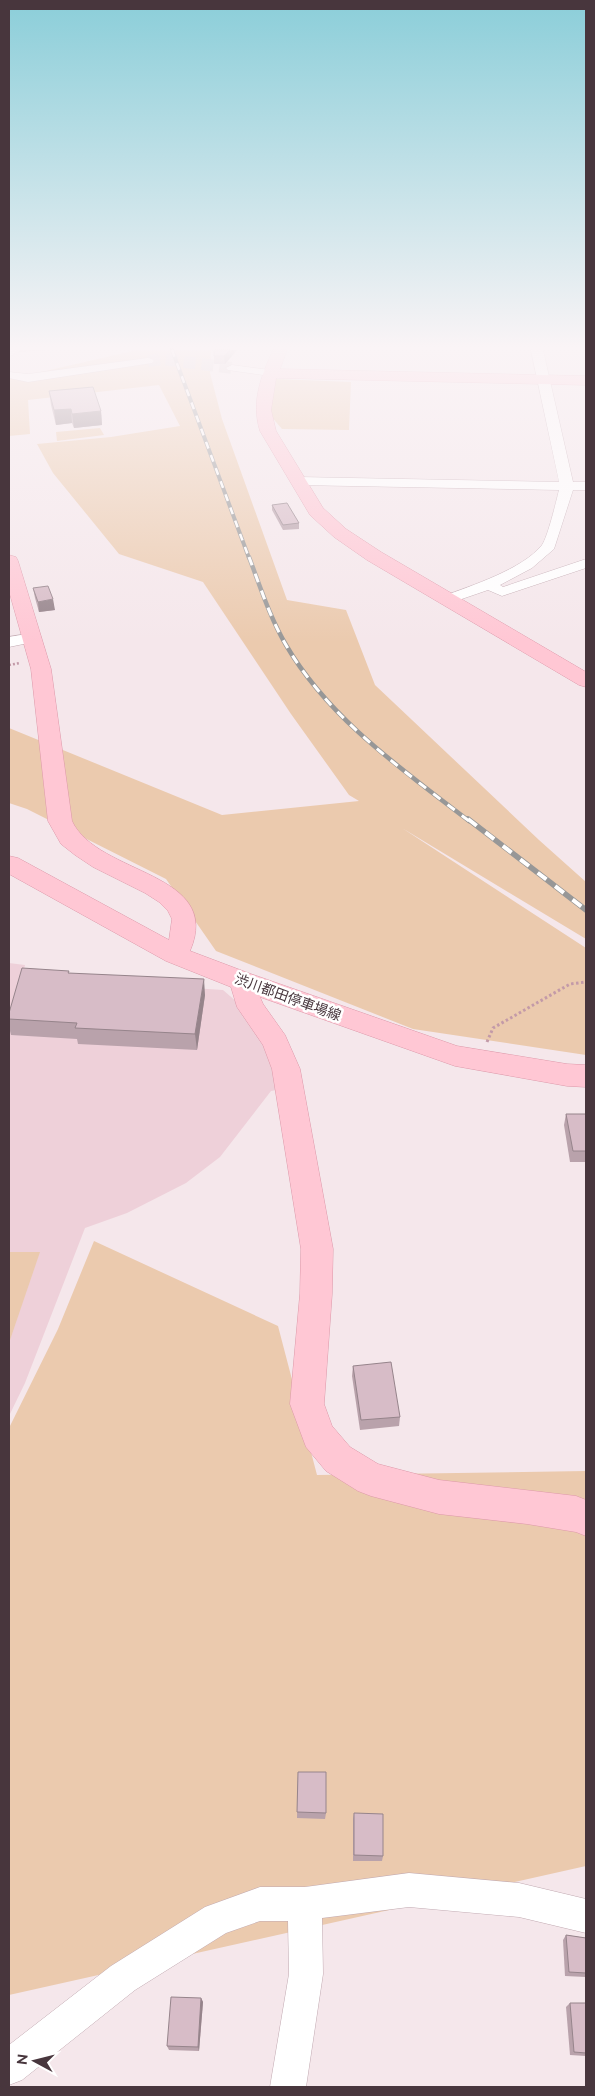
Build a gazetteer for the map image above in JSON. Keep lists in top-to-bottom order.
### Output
{
  "streets": {
    "street": ["渋川都田停車場線"]
  },
  "north": "left"
}
